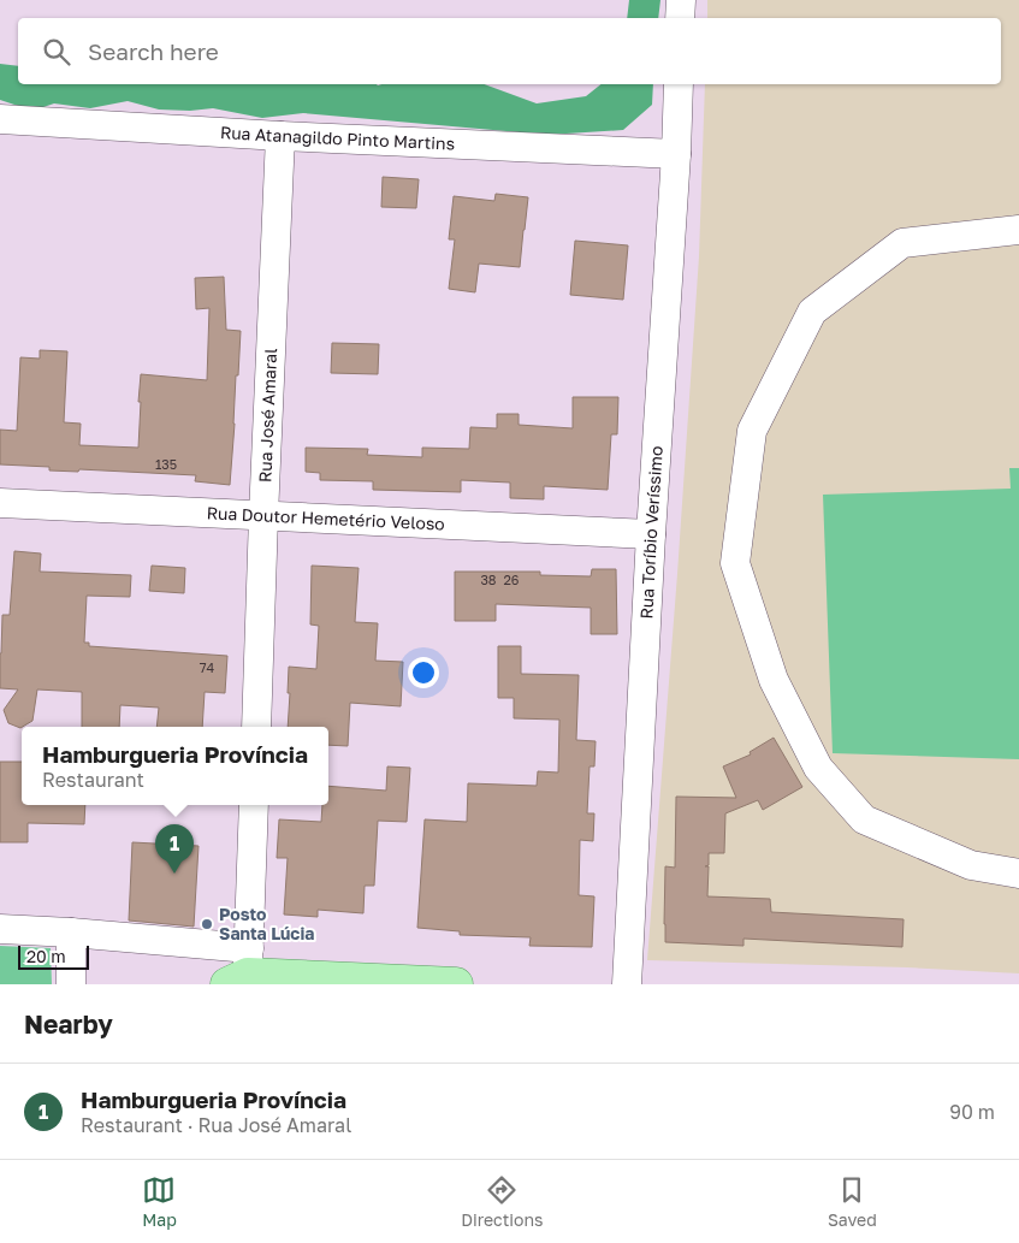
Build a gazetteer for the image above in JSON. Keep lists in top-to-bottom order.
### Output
{
  "streets": {
    "street": [
      "Rua Atanagildo Pinto Martins",
      "Rua José Amaral",
      "Rua Doutor Hemetério Veloso",
      "Rua Toríbio Veríssimo"
    ]
  },
  "crossings": [
    ["Rua Atanagildo Pinto Martins", "Rua José Amaral"],
    ["Rua Atanagildo Pinto Martins", "Rua Toríbio Veríssimo"],
    ["Rua José Amaral", "Rua Doutor Hemetério Veloso"],
    ["Rua Doutor Hemetério Veloso", "Rua Toríbio Veríssimo"]
  ],
  "places": ["Posto Santa Lúcia"],
  "house_numbers": [
    "135",
    "38",
    "26",
    "74"
  ],
  "scale_bar": "20 m",
  "page": {
    "search": "Search here",
    "popup": ["Hamburgueria Província", "Restaurant"],
    "pins": "1",
    "scale": "20 m",
    "heading": "Nearby",
    "list": [
      {
        "mark": "1",
        "name": "Hamburgueria Província",
        "note": "Restaurant · Rua José Amaral",
        "value": "90 m"
      }
    ],
    "nav": ["Map", "Directions", "Saved"]
  }
}
